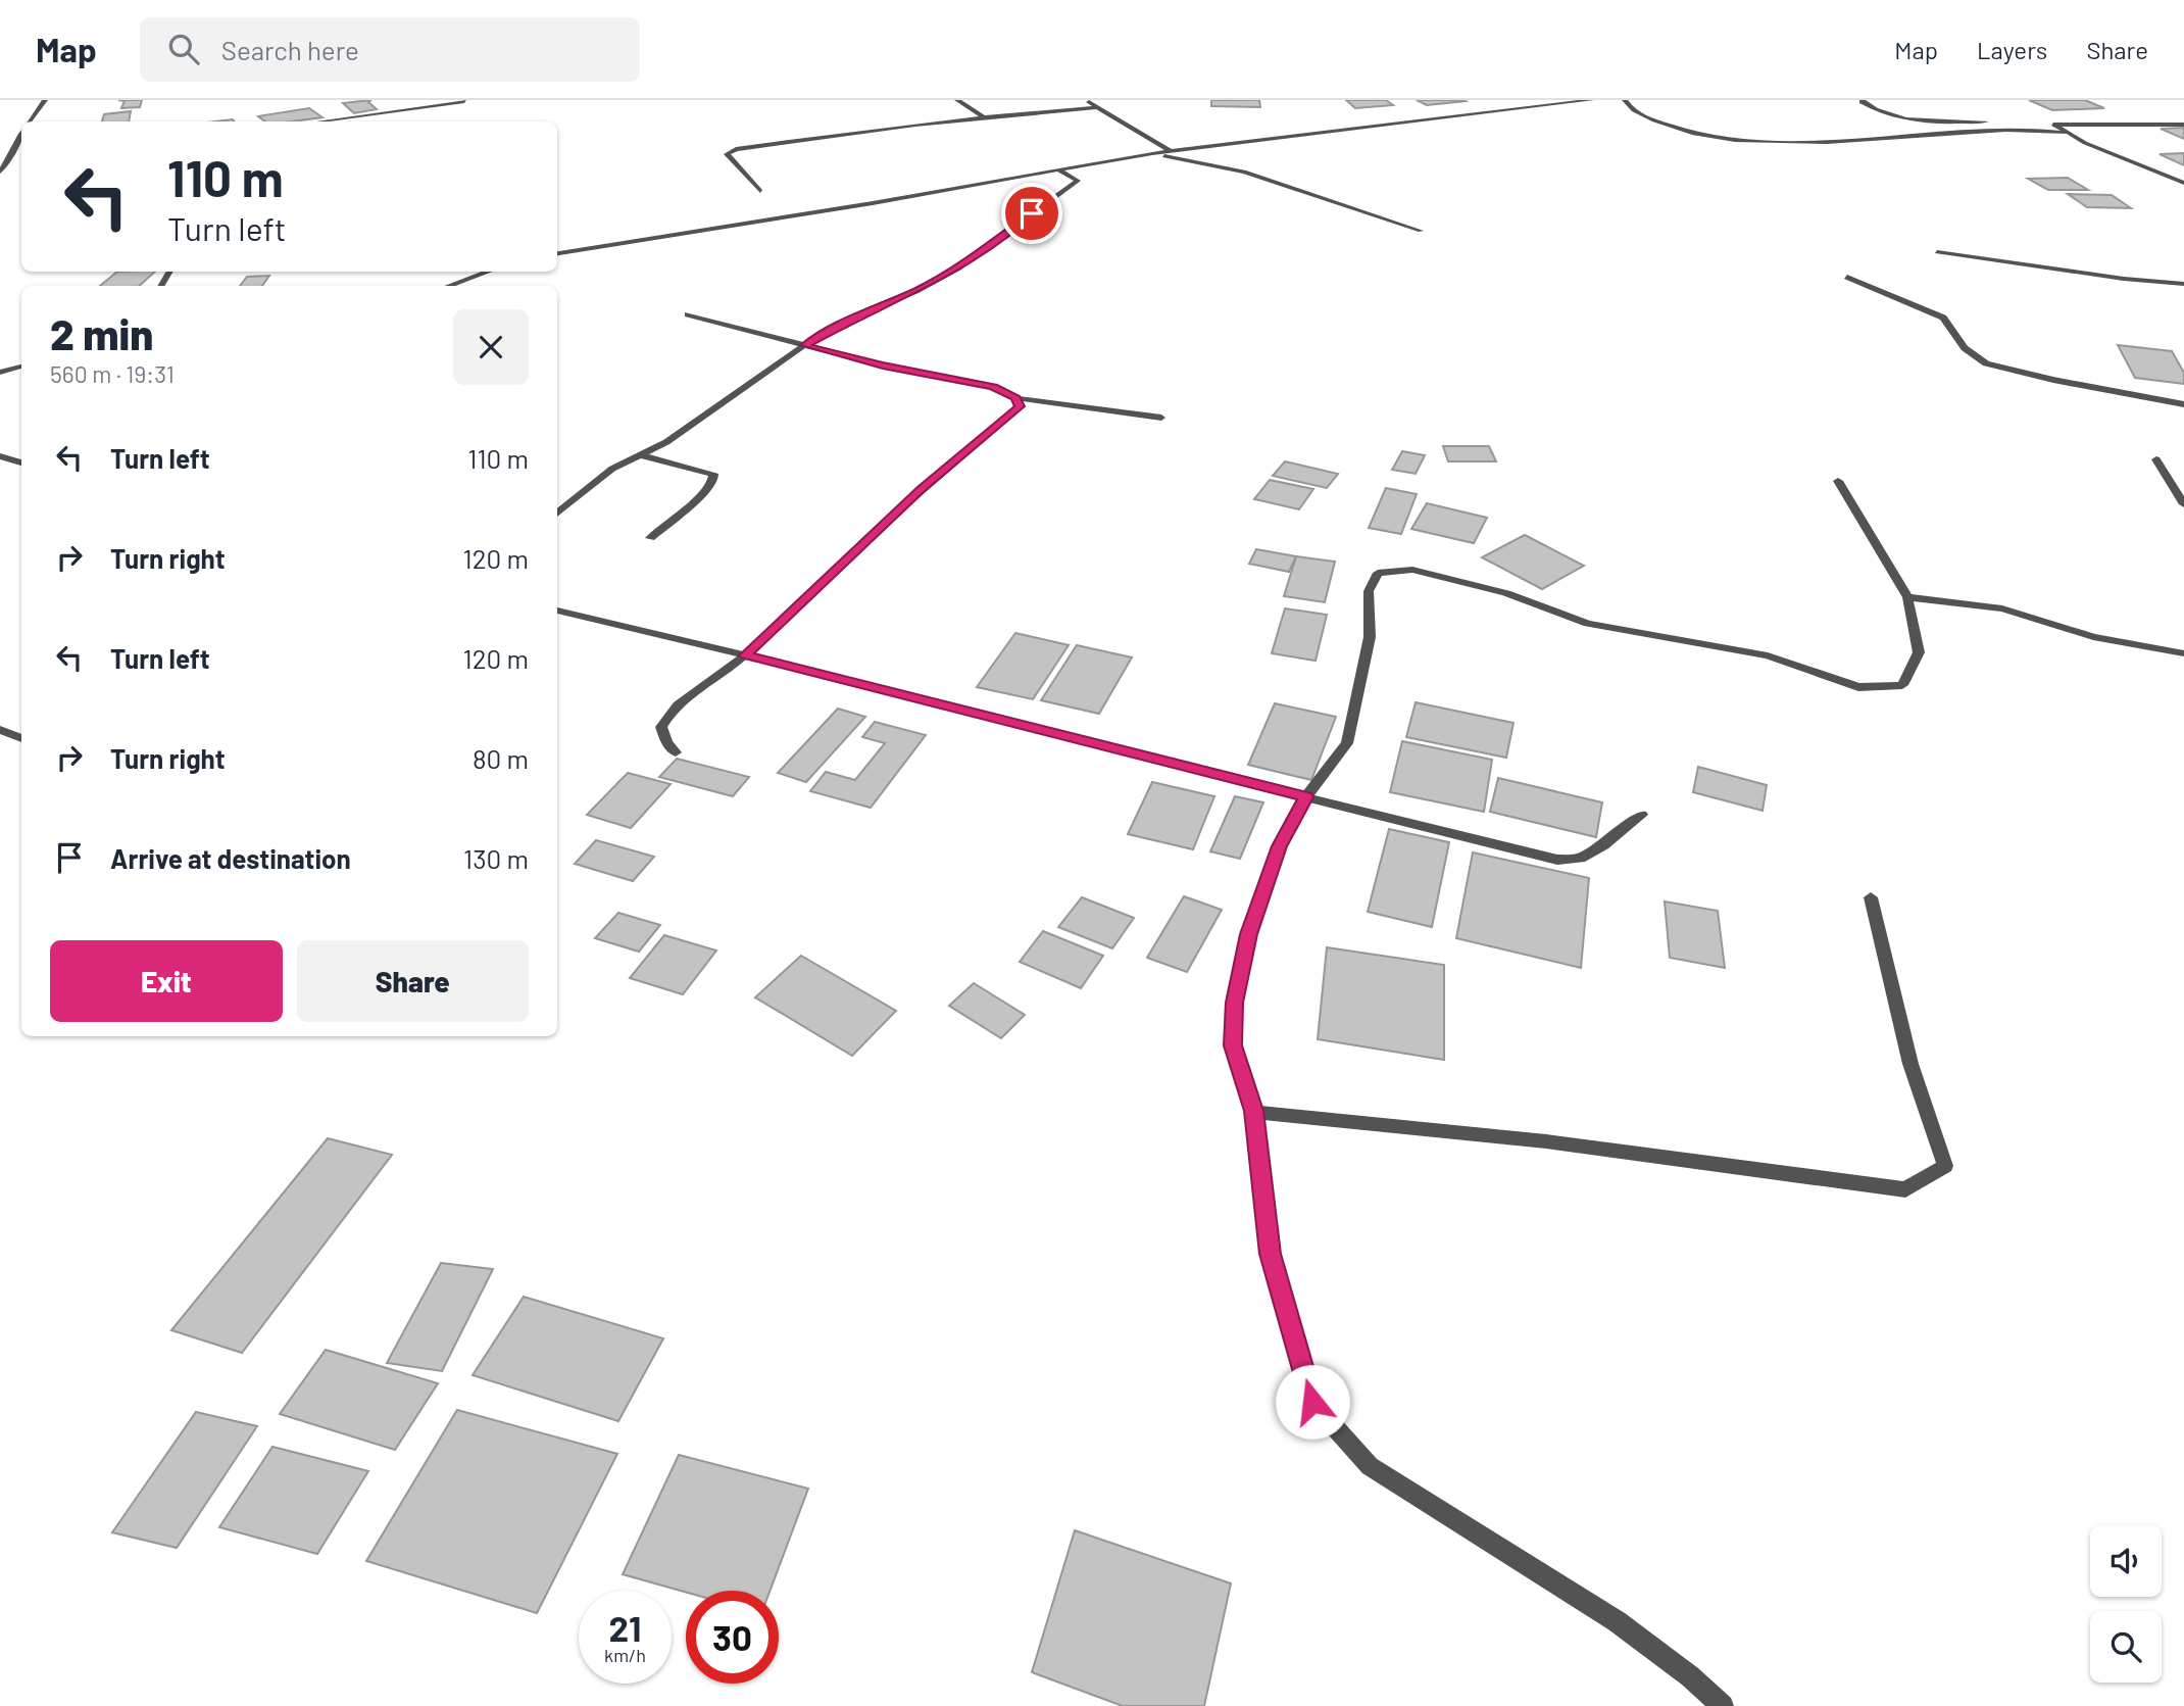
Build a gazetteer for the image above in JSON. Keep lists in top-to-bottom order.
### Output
{
  "page": {
    "header": "Map",
    "search": "Search here",
    "nav": ["Map", "Layers", "Share"],
    "turn": ["110 m", "Turn left"],
    "heading": ["2 min", "560 m · 19:31"],
    "list": [
      {
        "name": "Turn left",
        "value": "110 m"
      },
      {
        "name": "Turn right",
        "value": "120 m"
      },
      {
        "name": "Turn left",
        "value": "120 m"
      },
      {
        "name": "Turn right",
        "value": "80 m"
      },
      {
        "name": "Arrive at destination",
        "value": "130 m"
      }
    ],
    "buttons": ["Exit", "Share"],
    "speed": "21 km/h",
    "limit": "30"
  }
}
